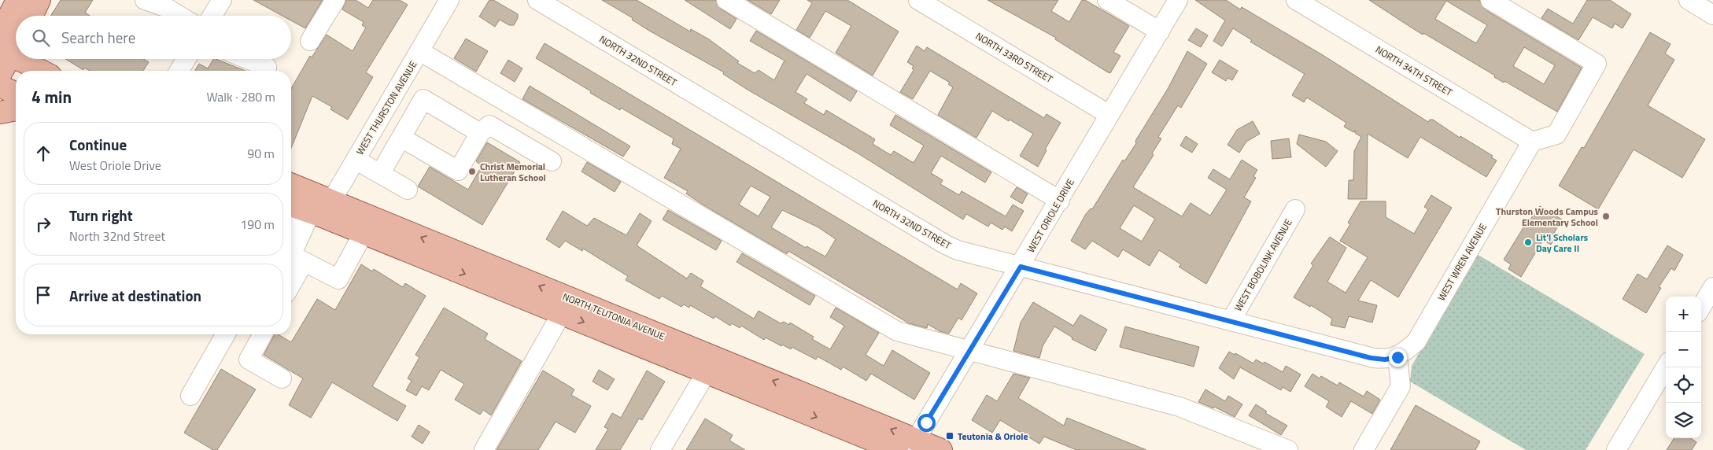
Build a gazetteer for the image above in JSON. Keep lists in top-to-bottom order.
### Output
{
  "streets": {
    "main road": ["NORTH TEUTONIA AVENUE"],
    "street": [
      "NORTH 33RD STREET",
      "NORTH 32ND STREET",
      "NORTH 34TH STREET",
      "WEST THURSTON AVENUE",
      "WEST ORIOLE DRIVE",
      "WEST WREN AVENUE",
      "WEST BOBOLINK AVENUE"
    ]
  },
  "crossings": [
    ["NORTH 33RD STREET", "WEST ORIOLE DRIVE"],
    ["NORTH 32ND STREET", "WEST ORIOLE DRIVE"],
    ["NORTH 32ND STREET", "WEST WREN AVENUE"],
    ["NORTH 32ND STREET", "WEST BOBOLINK AVENUE"],
    ["NORTH 34TH STREET", "WEST WREN AVENUE"],
    ["WEST THURSTON AVENUE", "NORTH TEUTONIA AVENUE"],
    ["WEST ORIOLE DRIVE", "NORTH TEUTONIA AVENUE"]
  ],
  "places": {
    "other": ["Christ Memorial Lutheran School", "Thurston Woods Campus Elementary School", "Lit'l Scholars Day Care II"],
    "transit": ["Teutonia & Oriole"]
  },
  "page": {
    "search": "Search here",
    "heading": ["4 min", "Walk · 280 m"],
    "list": [
      ["Continue", "West Oriole Drive", "90 m"],
      ["Turn right", "North 32nd Street", "190 m"],
      "Arrive at destination"
    ],
    "map_buttons": ["+", "−"]
  }
}
